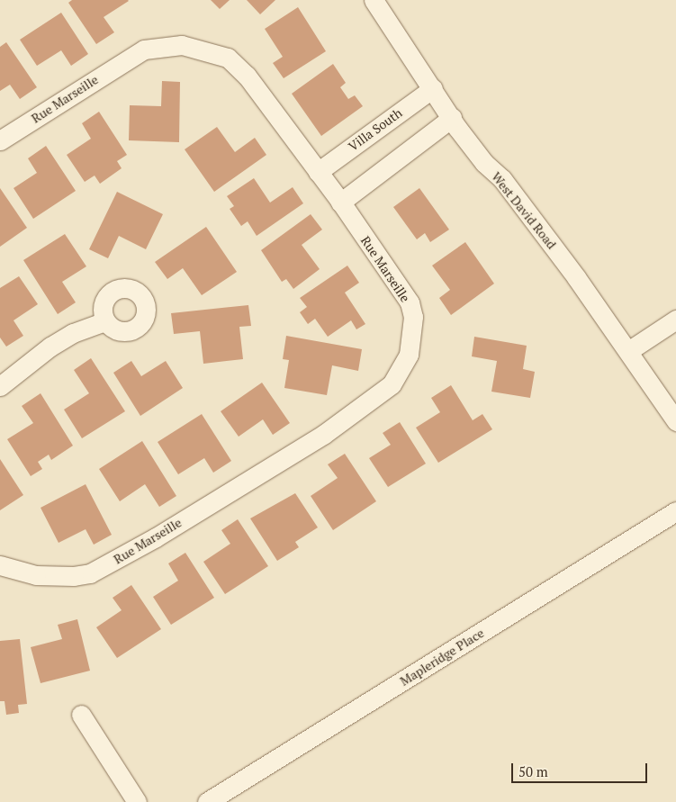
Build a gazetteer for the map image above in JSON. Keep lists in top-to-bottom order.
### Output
{
  "streets": {
    "street": [
      "Rue Marseille",
      "Villa South",
      "West David Road",
      "Mapleridge Place"
    ]
  },
  "crossings": [
    ["Rue Marseille", "Villa South"],
    ["Villa South", "West David Road"]
  ],
  "scale_bar": "50 m"
}
